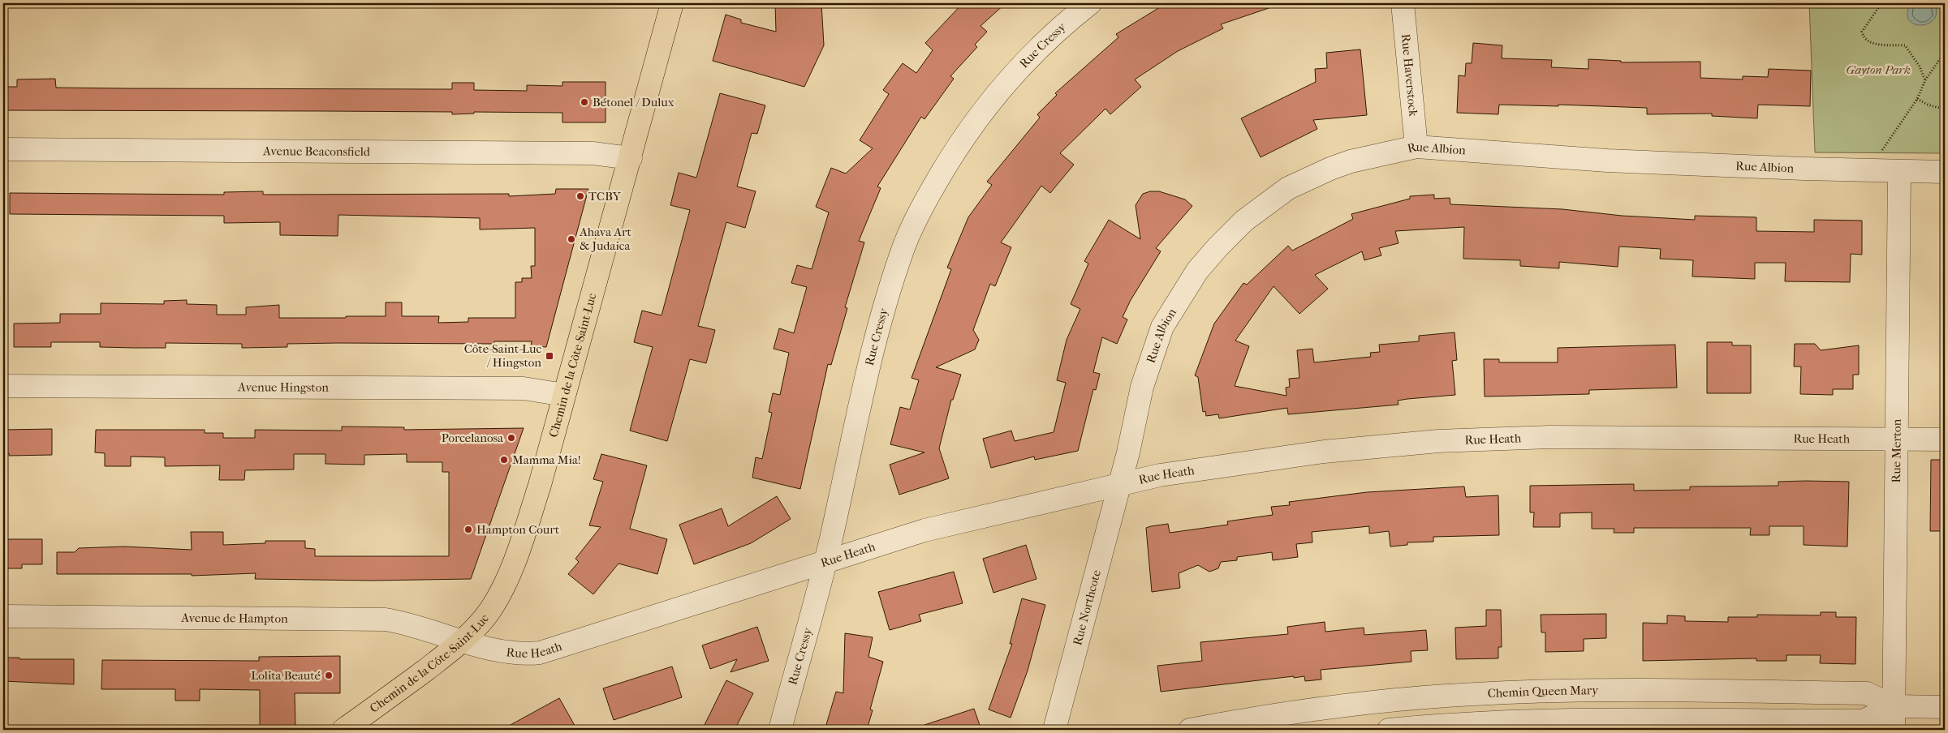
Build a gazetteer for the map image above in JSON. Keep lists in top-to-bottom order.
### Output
{
  "streets": {
    "main road": ["Chemin de la Côte-Saint-Luc"],
    "street": [
      "Rue Cressy",
      "Rue Haverstock",
      "Avenue Beaconsfield",
      "Rue Albion",
      "Avenue Hingston",
      "Rue Heath",
      "Rue Merton",
      "Rue Northcote",
      "Avenue de Hampton",
      "Chemin Queen Mary"
    ]
  },
  "crossings": [
    ["Rue Cressy", "Rue Heath"],
    ["Rue Haverstock", "Rue Albion"],
    ["Avenue Beaconsfield", "Chemin de la Côte-Saint-Luc"],
    ["Rue Albion", "Rue Heath"],
    ["Rue Albion", "Rue Merton"],
    ["Rue Albion", "Rue Northcote"],
    ["Chemin de la Côte-Saint-Luc", "Avenue Hingston"],
    ["Chemin de la Côte-Saint-Luc", "Rue Heath"],
    ["Chemin de la Côte-Saint-Luc", "Avenue de Hampton"],
    ["Rue Heath", "Rue Merton"],
    ["Rue Heath", "Rue Northcote"],
    ["Rue Heath", "Avenue de Hampton"],
    ["Rue Merton", "Chemin Queen Mary"]
  ],
  "parks": ["Gayton Park"],
  "places": {
    "other": [
      "Bétonel / Dulux",
      "TCBY",
      "Ahava Art & Judaica",
      "Porcelanosa",
      "Mamma Mia!",
      "Hampton Court",
      "Lolita Beauté"
    ],
    "transit": ["Côte-Saint-Luc / Hingston"]
  }
}
